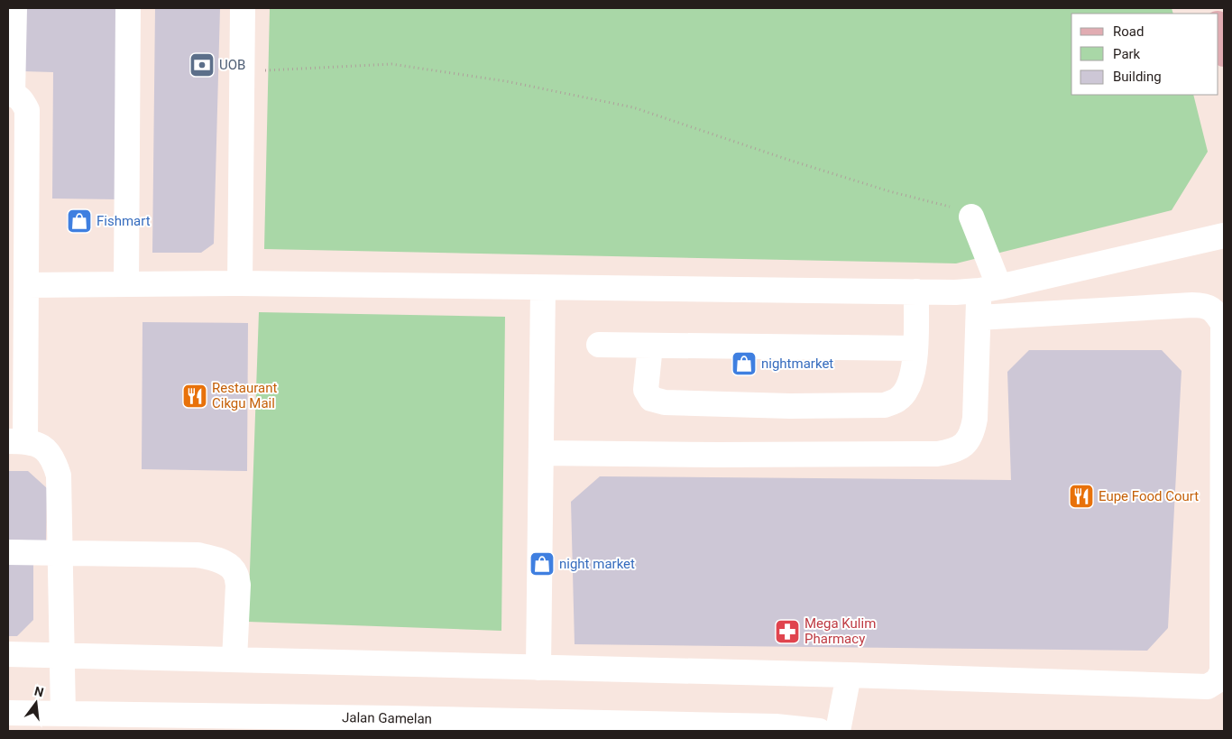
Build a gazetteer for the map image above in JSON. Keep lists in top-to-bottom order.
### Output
{
  "streets": {
    "street": ["Jalan Gamelan"]
  },
  "places": {
    "bank": ["UOB"],
    "shop": ["Fishmart", "nightmarket", "night market"],
    "restaurant": ["Restaurant Cikgu Mail", "Eupe Food Court"],
    "pharmacy": ["Mega Kulim Pharmacy"]
  },
  "legend": ["Road", "Park", "Building"],
  "north": "top"
}
